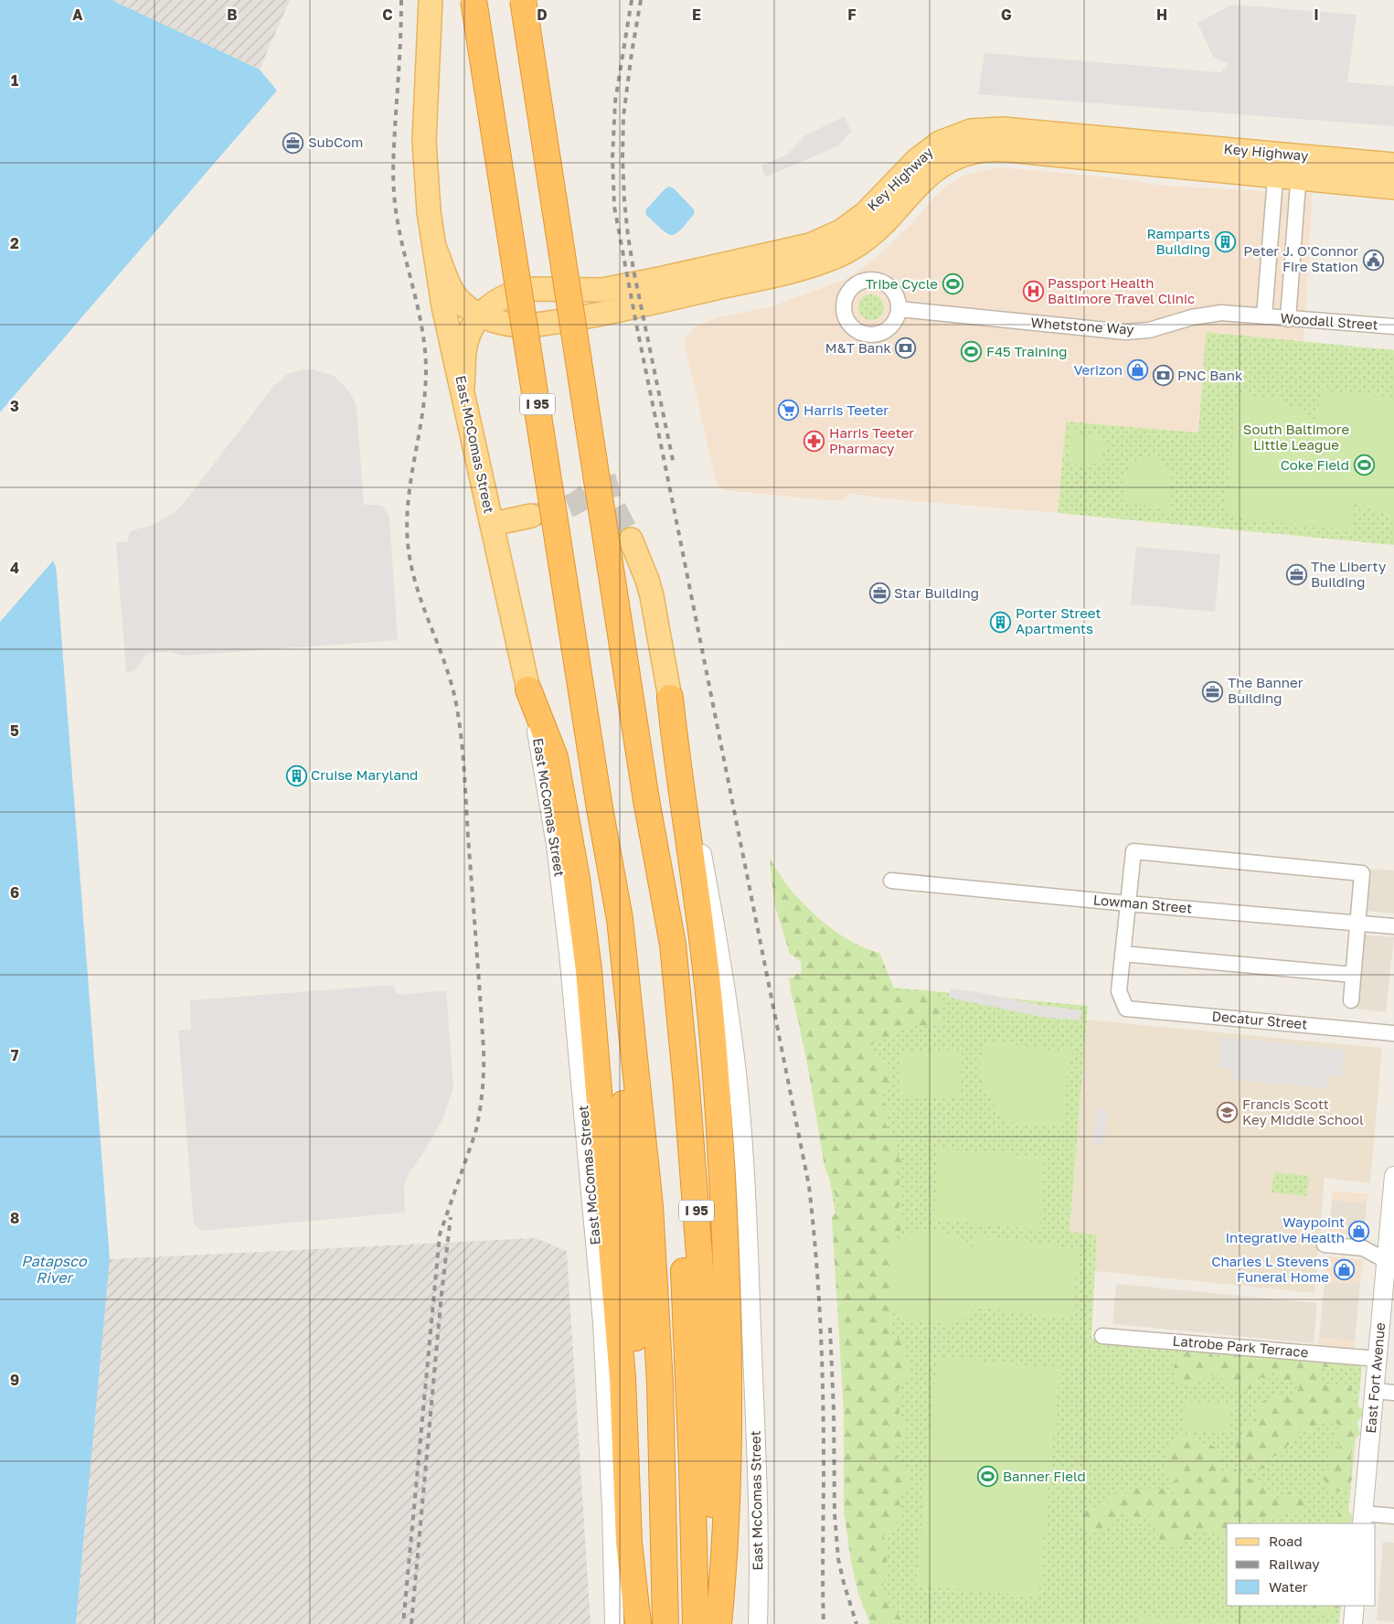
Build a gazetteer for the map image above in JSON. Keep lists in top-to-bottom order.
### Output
{
  "streets": {
    "highway": ["I 95"],
    "main road": ["Key Highway", "East McComas Street"],
    "street": [
      "Woodall Street",
      "Whetstone Way",
      "Lowman Street",
      "Decatur Street",
      "Latrobe Park Terrace",
      "East Fort Avenue"
    ]
  },
  "crossings": [
    ["Key Highway", "East McComas Street"],
    ["Woodall Street", "Whetstone Way"],
    ["Latrobe Park Terrace", "East Fort Avenue"]
  ],
  "water": ["Patapsco River"],
  "parks": ["South Baltimore Little League"],
  "places": {
    "office": [
      "SubCom",
      "The Liberty Building",
      "Star Building",
      "The Banner Building"
    ],
    "building": ["Ramparts Building", "Porter Street Apartments", "Cruise Maryland"],
    "public building": ["Peter J. O'Connor Fire Station"],
    "sports": [
      "Tribe Cycle",
      "F45 Training",
      "Coke Field",
      "Banner Field"
    ],
    "hospital": ["Passport Health Baltimore Travel Clinic"],
    "bank": ["M&T Bank", "PNC Bank"],
    "shop": ["Verizon", "Waypoint Integrative Health", "Charles L Stevens Funeral Home"],
    "supermarket": ["Harris Teeter"],
    "pharmacy": ["Harris Teeter Pharmacy"],
    "school or university": ["Francis Scott Key Middle School"]
  },
  "legend": ["Road", "Railway", "Water"],
  "grid": {
    "columns": [
      "A",
      "B",
      "C",
      "D",
      "E",
      "F",
      "G",
      "H",
      "I"
    ],
    "rows": [
      "1",
      "2",
      "3",
      "4",
      "5",
      "6",
      "7",
      "8",
      "9"
    ]
  }
}
